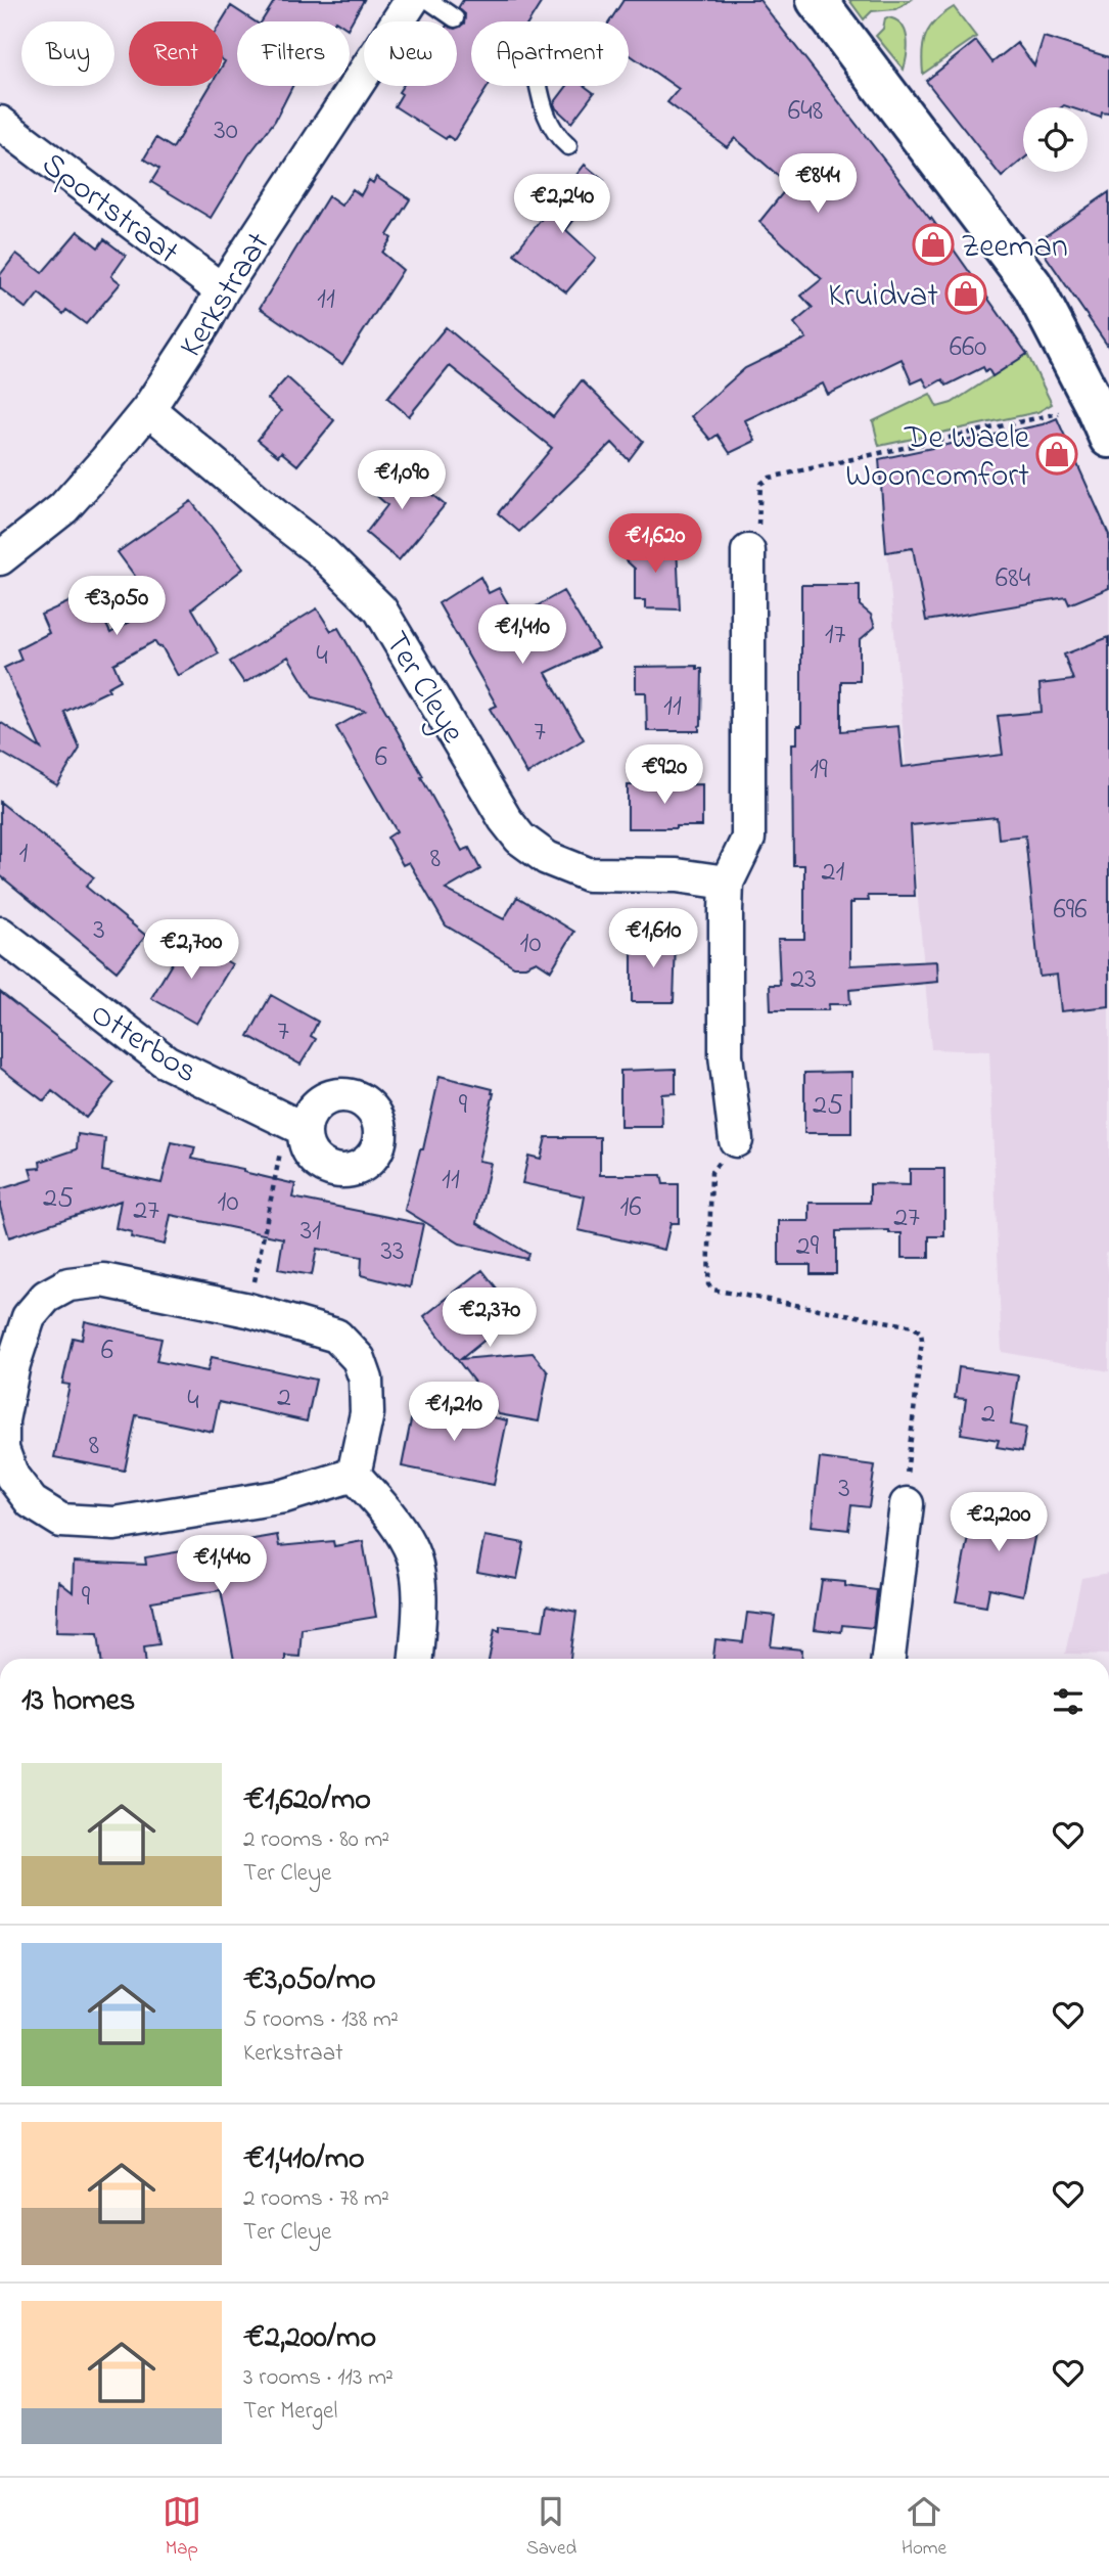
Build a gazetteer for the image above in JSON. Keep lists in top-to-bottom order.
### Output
{
  "streets": {
    "street": [
      "Sportstraat",
      "Kerkstraat",
      "Ter Cleye",
      "Otterbos"
    ]
  },
  "crossings": [
    ["Sportstraat", "Kerkstraat"],
    ["Kerkstraat", "Ter Cleye"]
  ],
  "places": {
    "shop": ["Zeeman", "Kruidvat", "De Waele Wooncomfort"]
  },
  "house_numbers": [
    "648",
    "30",
    "11",
    "660",
    "684",
    "17",
    "4",
    "11",
    "7",
    "6",
    "19",
    "1",
    "8",
    "21",
    "696",
    "3",
    "10",
    "23",
    "7",
    "9",
    "25",
    "11",
    "25",
    "10",
    "16",
    "27",
    "27",
    "31",
    "29",
    "33",
    "6",
    "2",
    "4",
    "2",
    "8",
    "3",
    "9"
  ],
  "page": {
    "chip": [
      "Buy",
      "Rent",
      "Filters",
      "New",
      "Apartment"
    ],
    "price": [
      "€844",
      "€2,240",
      "€1,090",
      "€1,620",
      "€3,050",
      "€1,410",
      "€920",
      "€1,610",
      "€2,700",
      "€2,370",
      "€1,210",
      "€2,200",
      "€1,440"
    ],
    "heading": "13 homes",
    "list": [
      {
        "name": "€1,620/mo",
        "note": "2 rooms · 80 m² · Ter Cleye"
      },
      {
        "name": "€3,050/mo",
        "note": "5 rooms · 138 m² · Kerkstraat"
      },
      {
        "name": "€1,410/mo",
        "note": "2 rooms · 78 m² · Ter Cleye"
      },
      {
        "name": "€2,200/mo",
        "note": "3 rooms · 113 m² · Ter Mergel"
      }
    ],
    "tabs": ["Map", "Saved", "Home"]
  }
}
